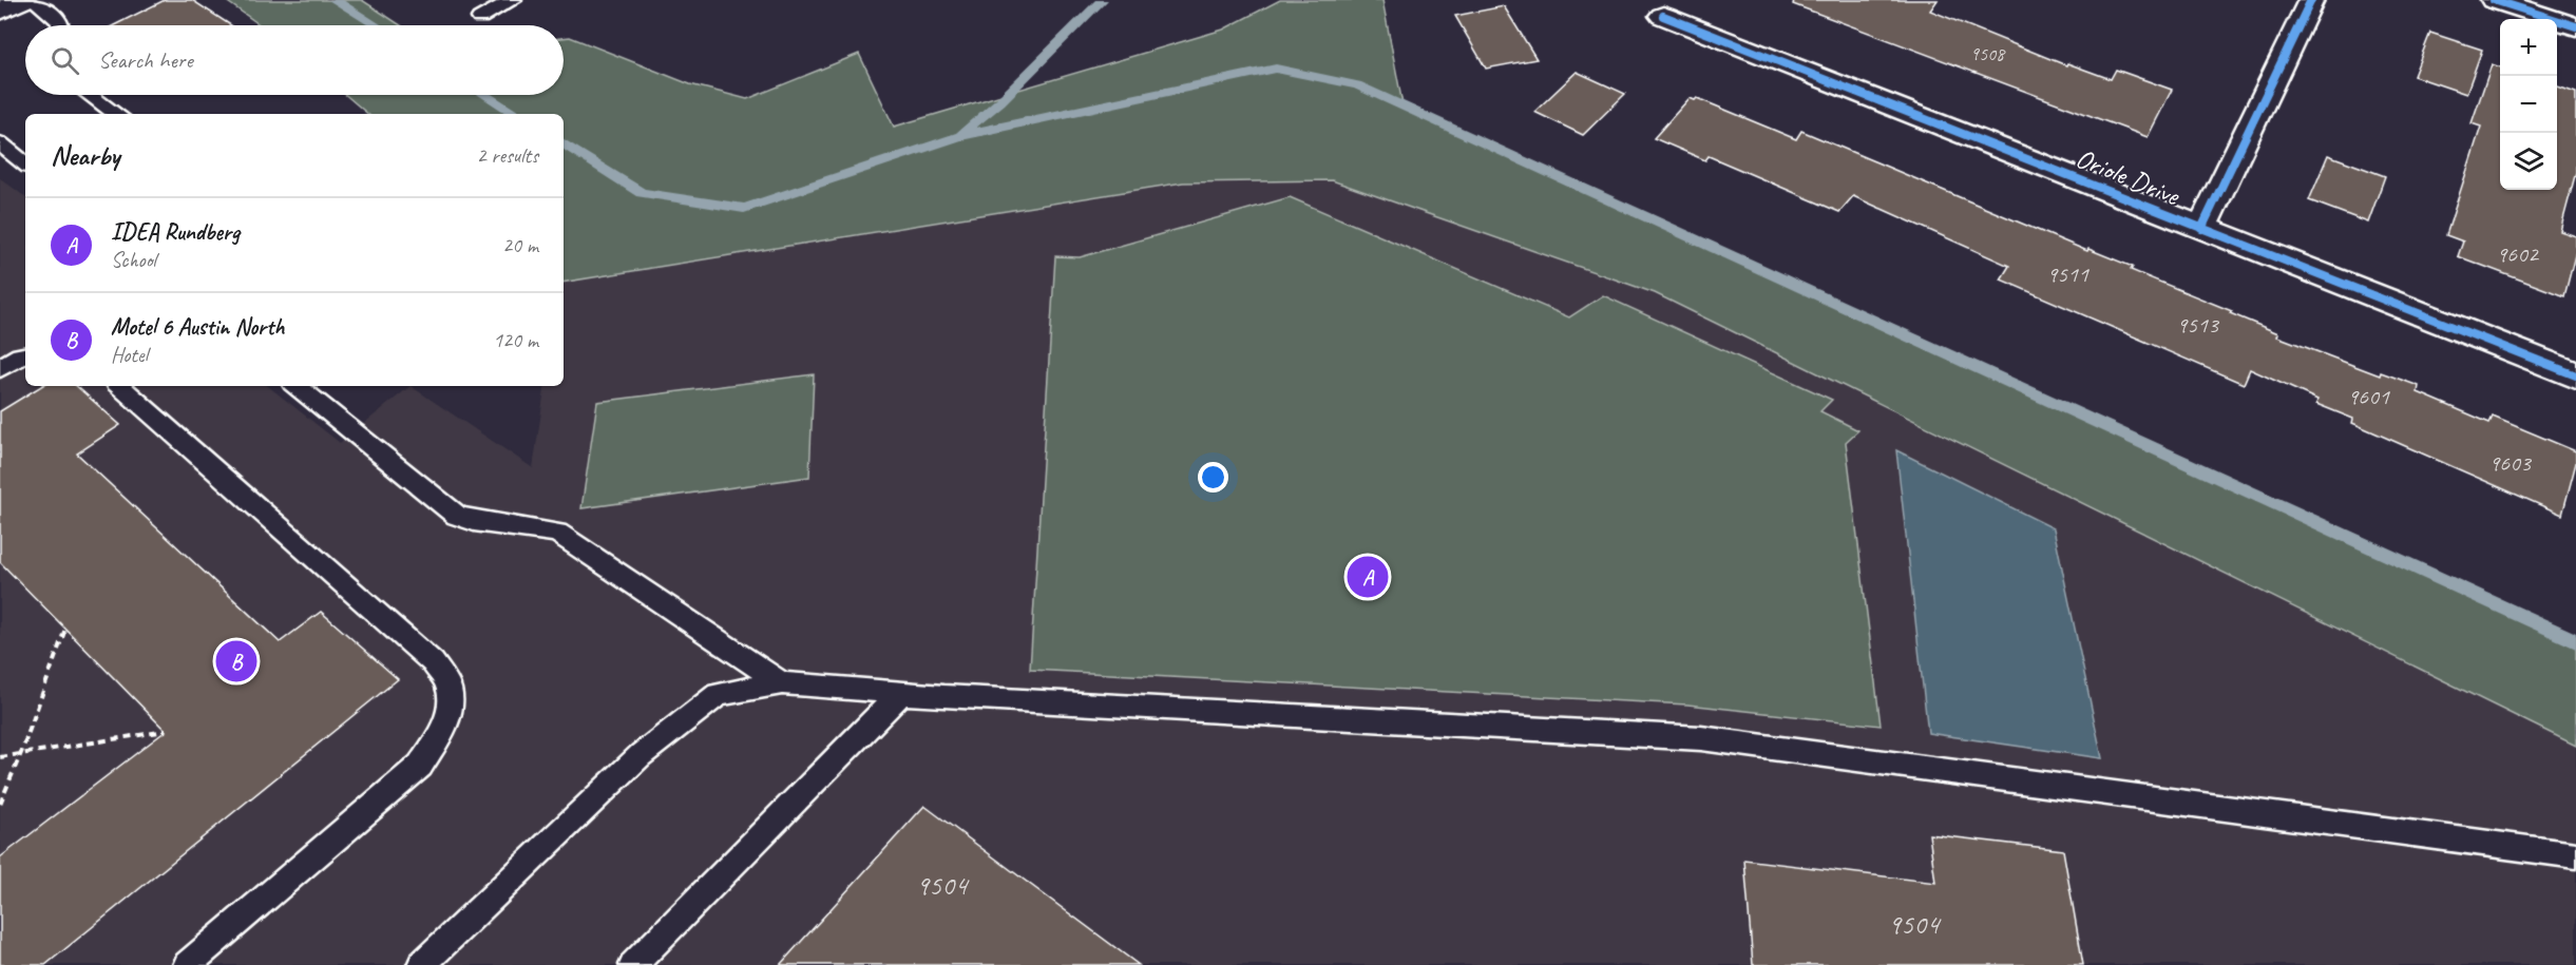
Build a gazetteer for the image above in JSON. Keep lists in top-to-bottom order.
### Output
{
  "streets": {
    "street": ["Oriole Drive"]
  },
  "house_numbers": [
    "9508",
    "9602",
    "9511",
    "9513",
    "9601",
    "9603",
    "9504",
    "9504"
  ],
  "page": {
    "map_buttons": ["+", "−"],
    "search": "Search here",
    "heading": ["Nearby", "2 results"],
    "list": [
      {
        "mark": "A",
        "name": "IDEA Rundberg",
        "note": "School",
        "value": "20 m"
      },
      {
        "mark": "B",
        "name": "Motel 6 Austin North",
        "note": "Hotel",
        "value": "120 m"
      }
    ],
    "pins": ["A", "B"]
  }
}
